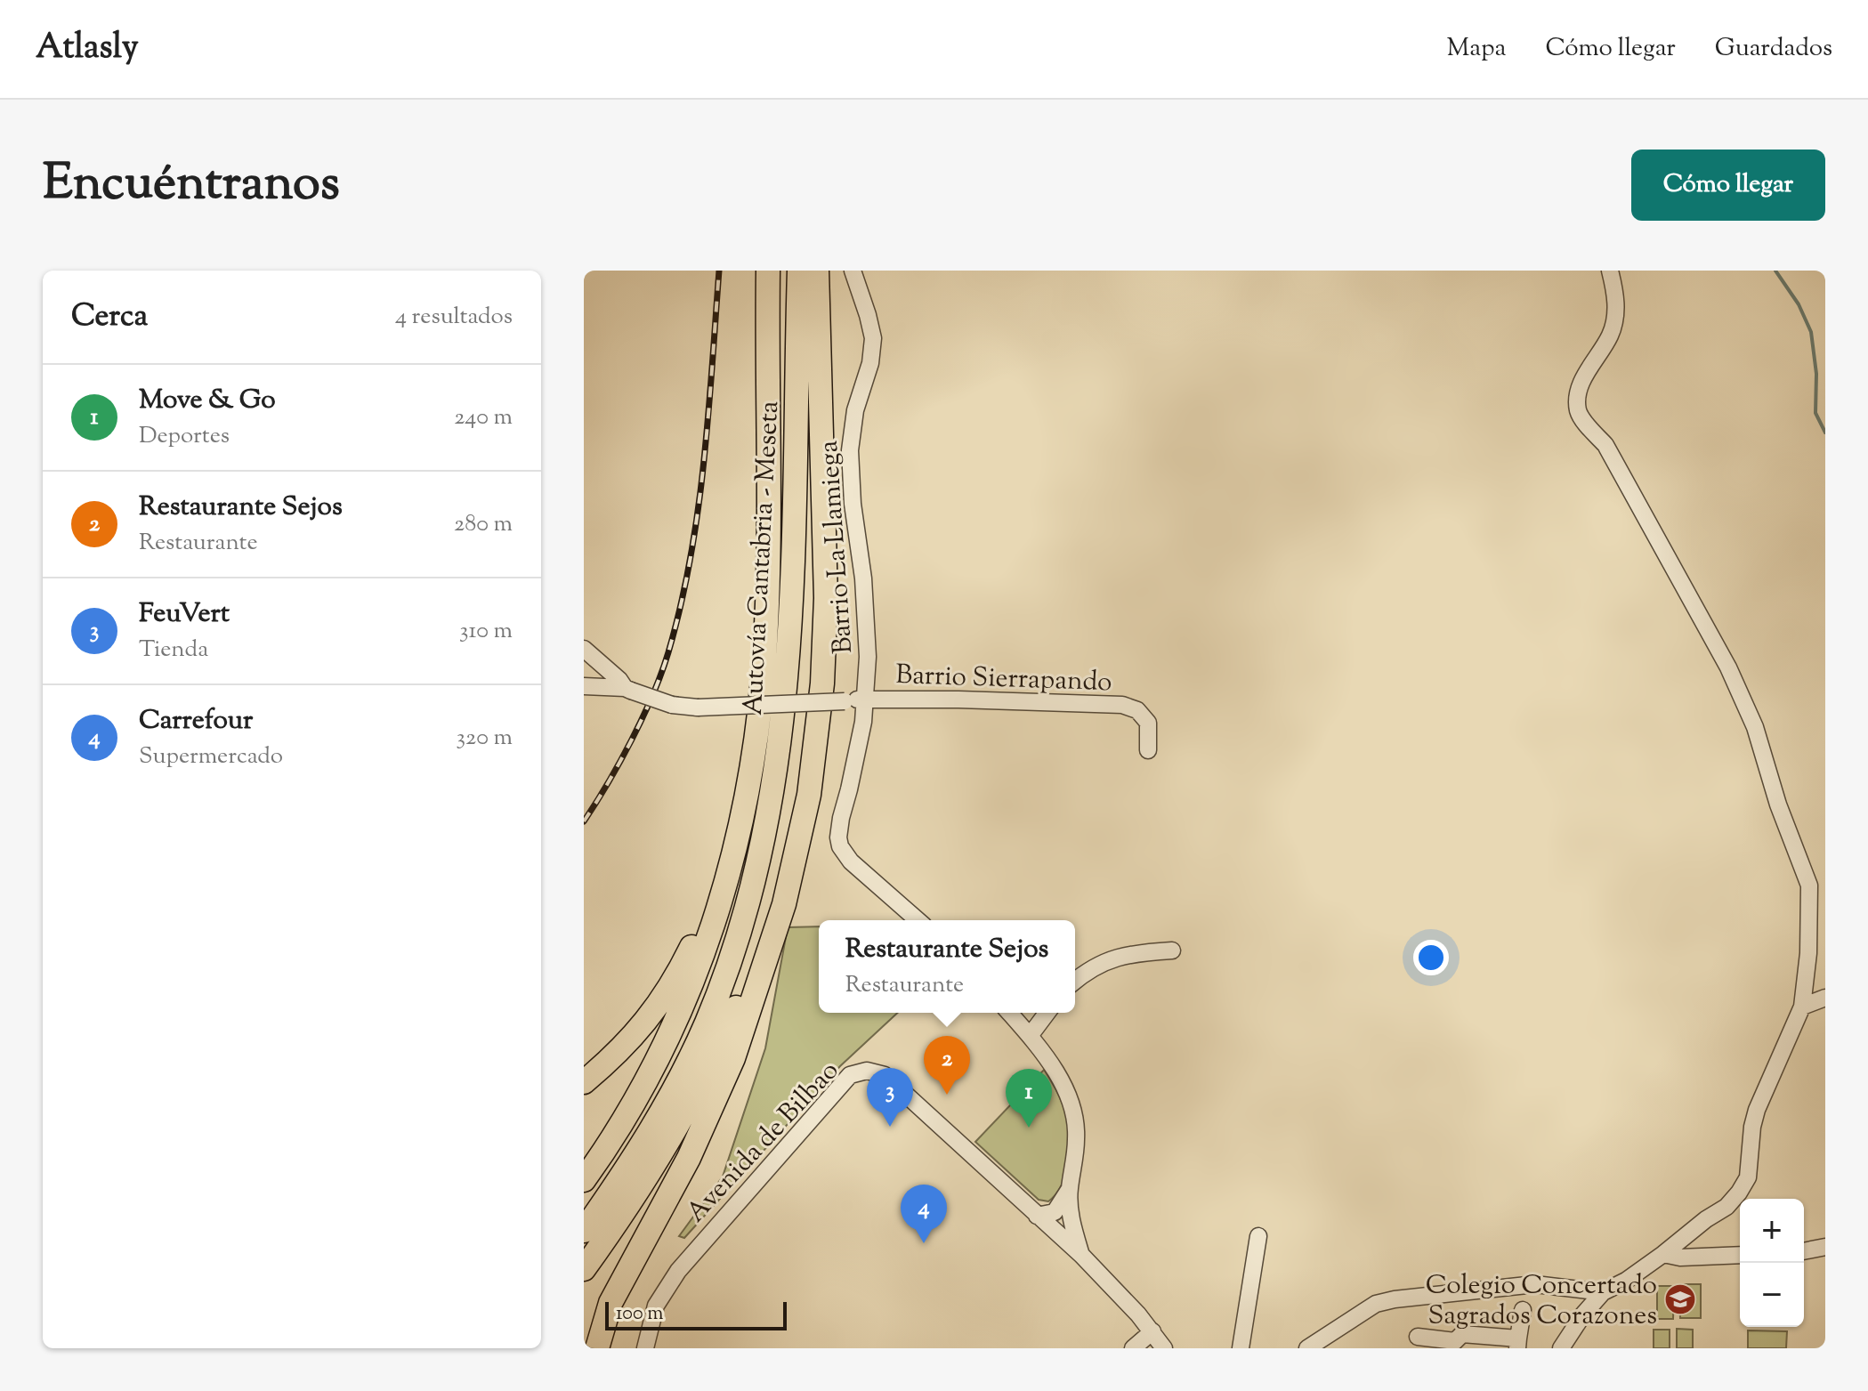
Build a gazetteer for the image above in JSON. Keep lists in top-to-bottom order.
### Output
{
  "streets": {
    "highway": ["Autovía Cantabria - Meseta"],
    "street": ["Barrio La Llamiega", "Barrio Sierrapando", "Avenida de Bilbao"]
  },
  "crossings": [
    ["Barrio La Llamiega", "Barrio Sierrapando"]
  ],
  "places": {
    "school or university": ["Colegio Concertado Sagrados Corazones"]
  },
  "scale_bar": "100 m",
  "page": {
    "header": "Atlasly",
    "nav": ["Mapa", "Cómo llegar", "Guardados"],
    "title": "Encuéntranos",
    "buttons": "Cómo llegar",
    "heading": ["Cerca", "4 resultados"],
    "list": [
      {
        "mark": "1",
        "name": "Move & Go",
        "note": "Deportes",
        "value": "240 m"
      },
      {
        "mark": "2",
        "name": "Restaurante Sejos",
        "note": "Restaurante",
        "value": "280 m"
      },
      {
        "mark": "3",
        "name": "FeuVert",
        "note": "Tienda",
        "value": "310 m"
      },
      {
        "mark": "4",
        "name": "Carrefour",
        "note": "Supermercado",
        "value": "320 m"
      }
    ],
    "popup": ["Restaurante Sejos", "Restaurante"],
    "pins": [
      "2",
      "3",
      "1",
      "4"
    ],
    "map_buttons": ["+", "−"],
    "scale": "100 m"
  }
}
